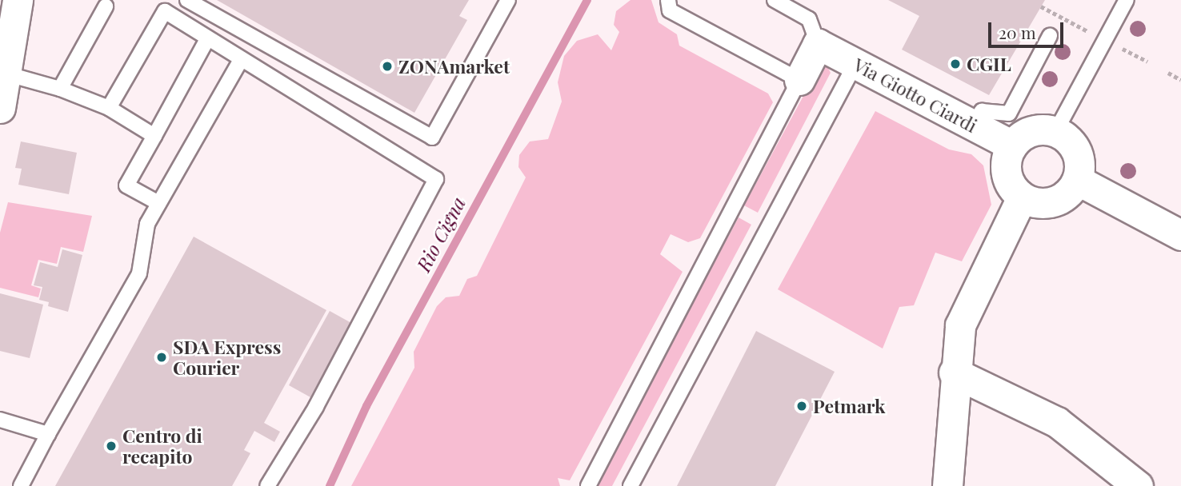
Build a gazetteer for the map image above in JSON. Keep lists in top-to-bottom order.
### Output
{
  "streets": {
    "street": ["Via Giotto Ciardi"]
  },
  "water": ["Rio Cigna"],
  "places": [
    "CGIL",
    "ZONAmarket",
    "SDA Express Courier",
    "Petmark",
    "Centro di recapito"
  ],
  "scale_bar": "20 m"
}
